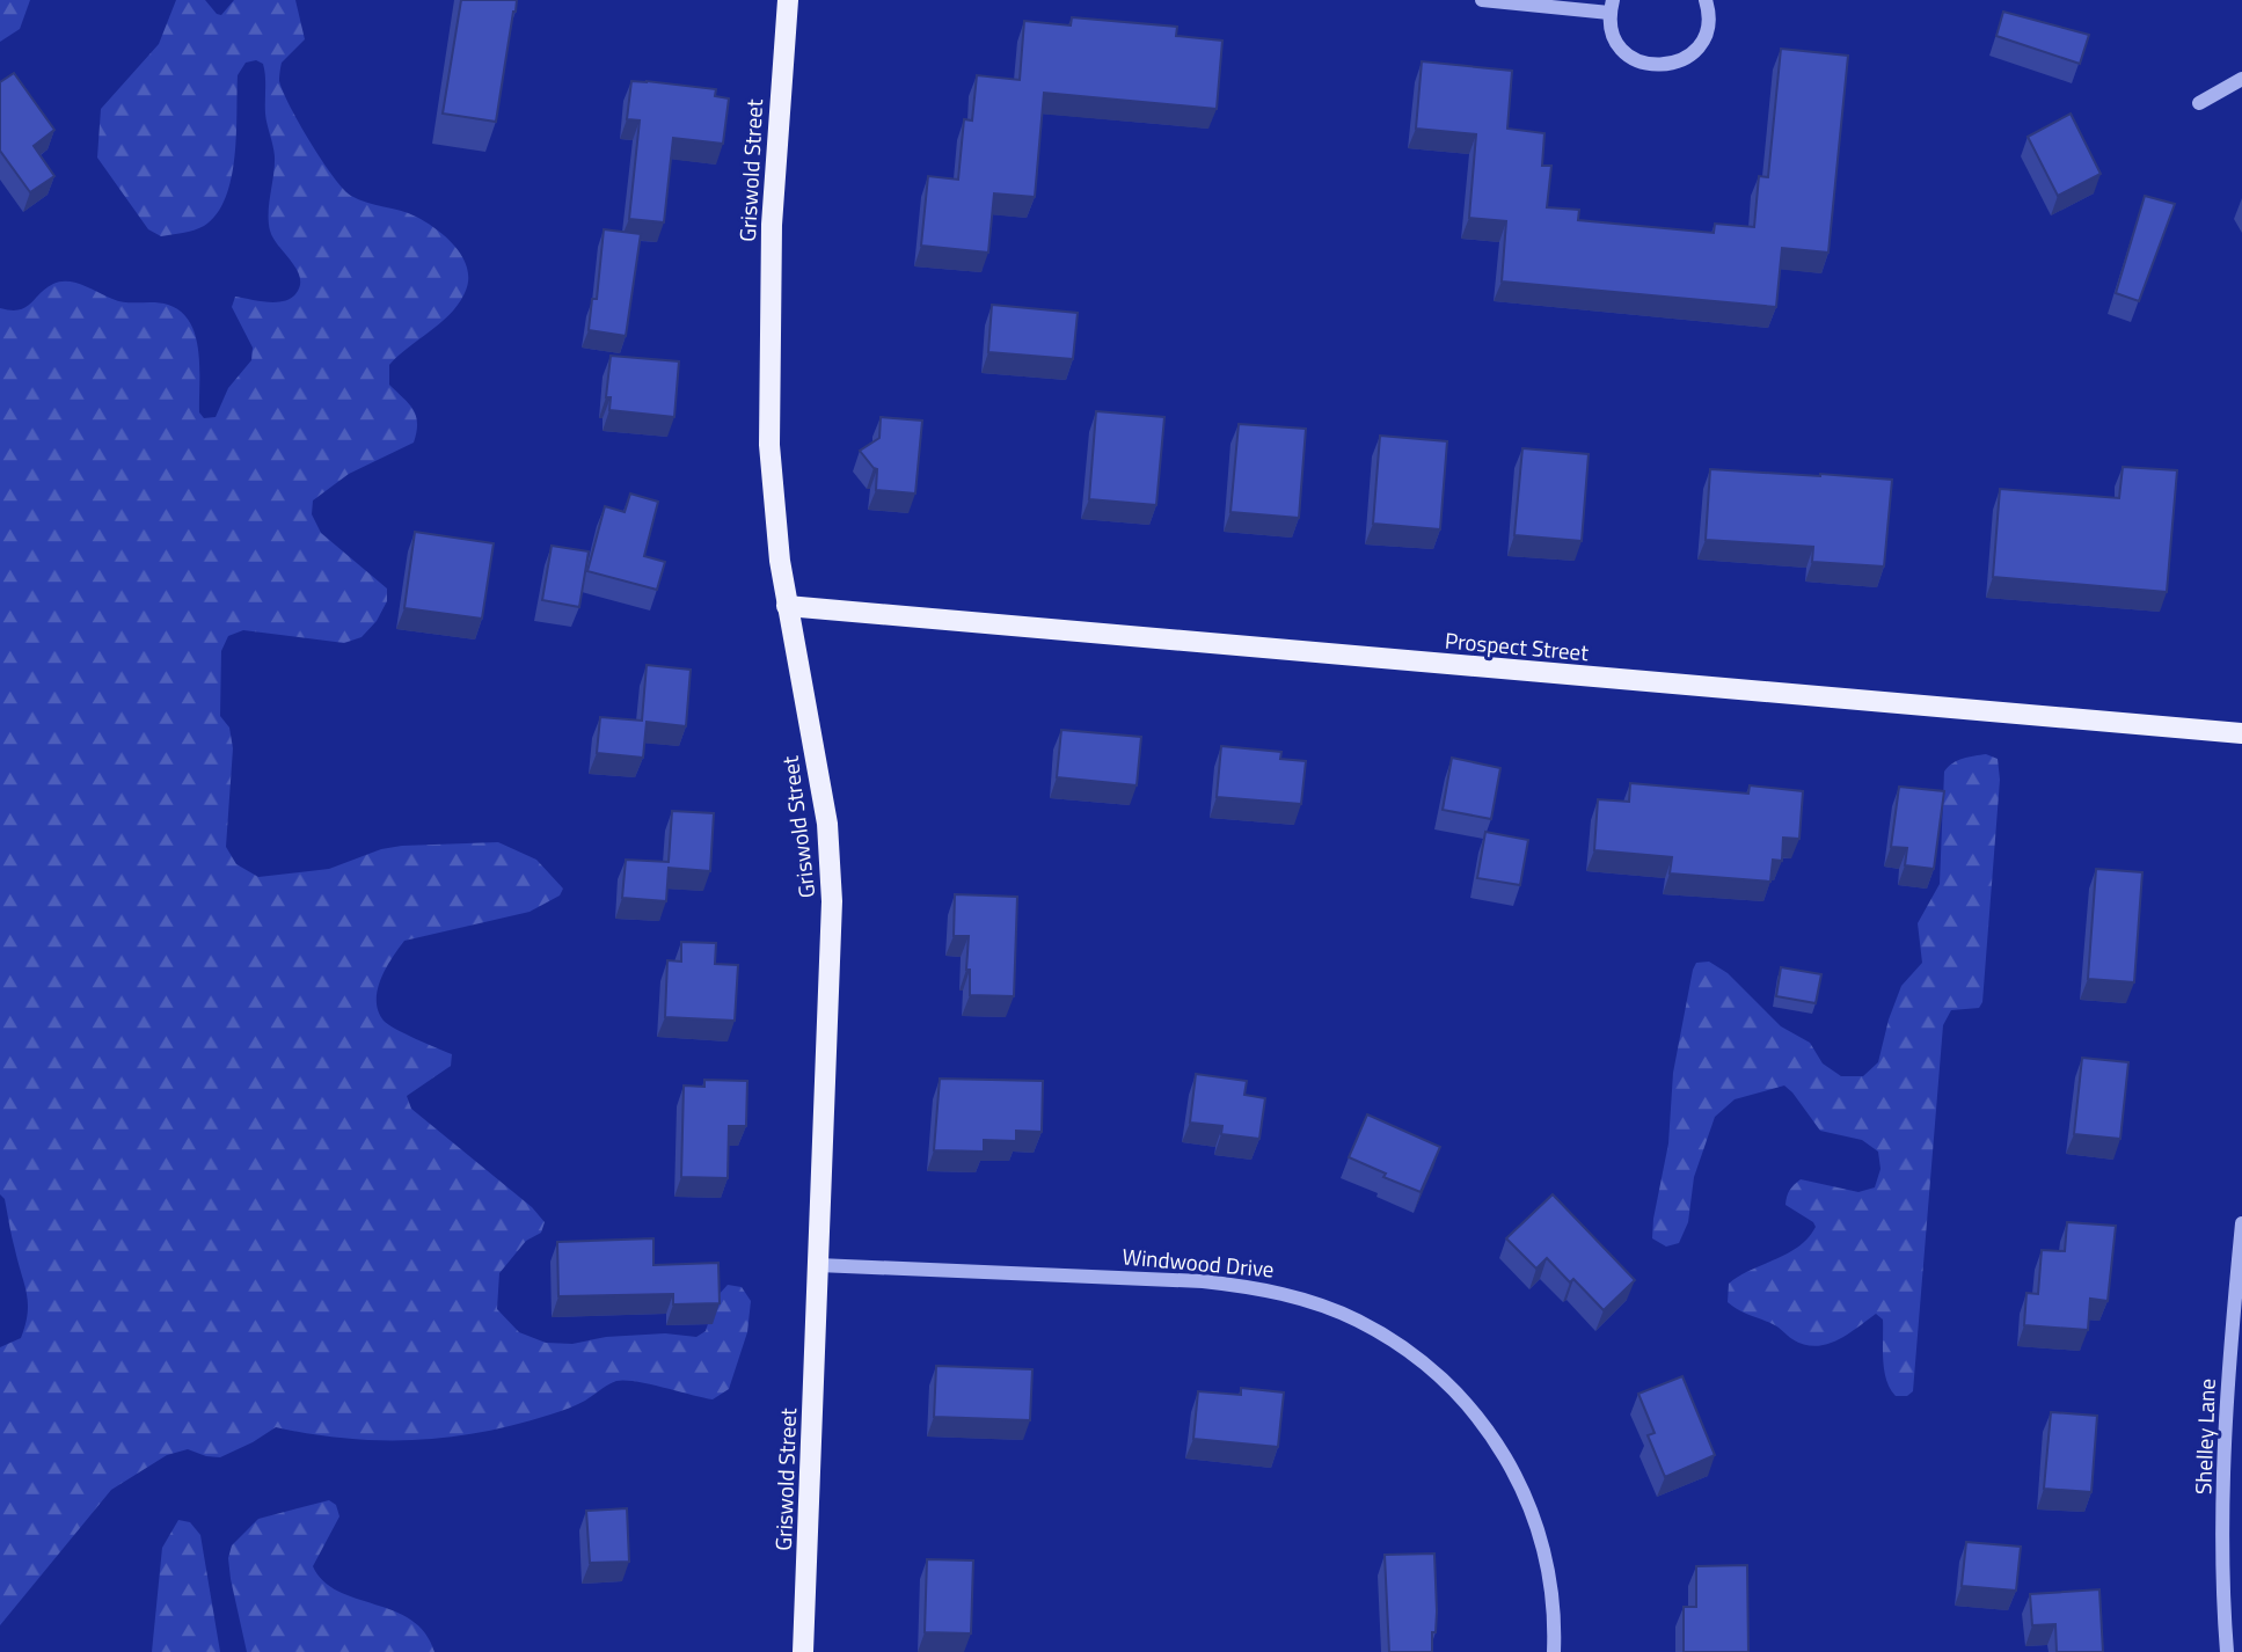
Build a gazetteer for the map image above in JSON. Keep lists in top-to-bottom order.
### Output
{
  "streets": {
    "main road": ["Griswold Street", "Prospect Street"],
    "street": ["Windwood Drive", "Shelley Lane"]
  },
  "crossings": [
    ["Griswold Street", "Prospect Street"],
    ["Griswold Street", "Windwood Drive"]
  ]
}
